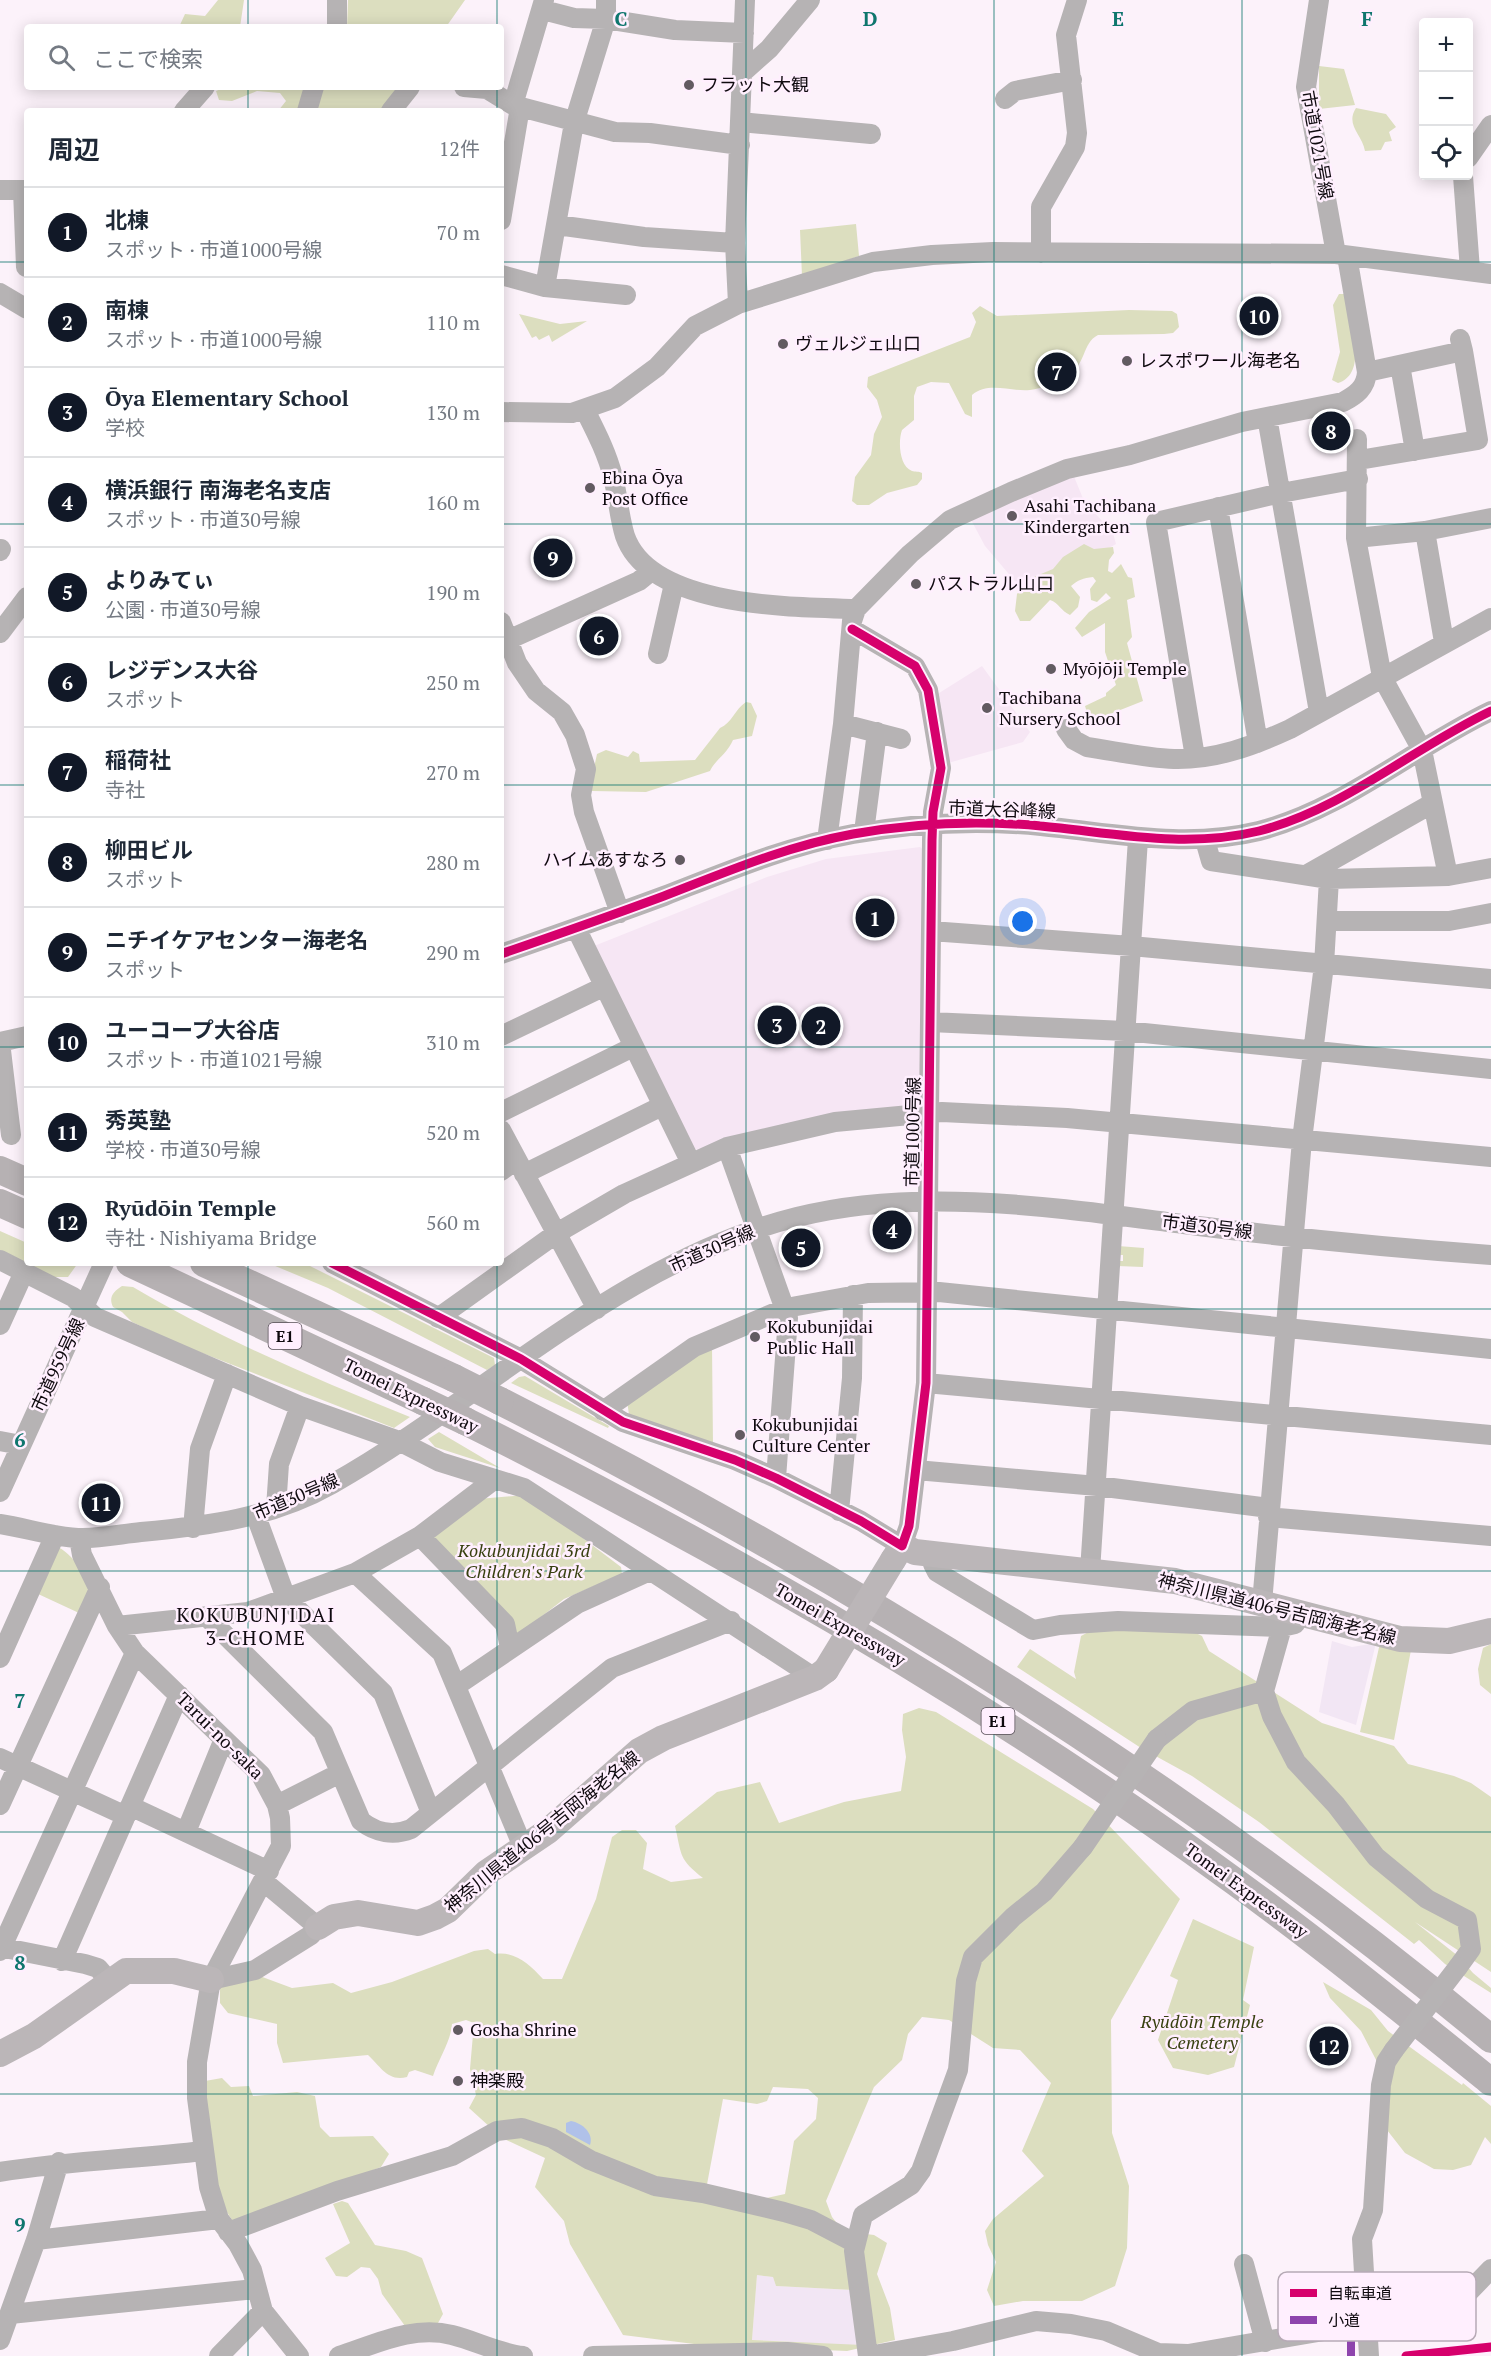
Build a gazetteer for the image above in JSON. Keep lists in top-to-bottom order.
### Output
{
  "streets": {
    "highway": ["E1", "Tomei Expressway"],
    "main road": ["神奈川県道406号吉岡海老名線"],
    "street": [
      "市道1021号線",
      "市道大谷峰線",
      "市道1000号線",
      "市道30号線",
      "市道959号線",
      "Tarui-no-saka"
    ]
  },
  "crossings": [
    ["市道大谷峰線", "市道1000号線"],
    ["市道1000号線", "市道30号線"],
    ["市道1000号線", "神奈川県道406号吉岡海老名線"],
    ["市道30号線", "Tarui-no-saka"],
    ["神奈川県道406号吉岡海老名線", "Tarui-no-saka"]
  ],
  "districts": ["KOKUBUNJIDAI 3-CHOME"],
  "parks": ["Kokubunjidai 3rd Children's Park", "Ryūdōin Temple Cemetery"],
  "places": [
    "フラット大観",
    "ヴェルジェ山口",
    "レスポワール海老名",
    "Ebina Ōya Post Office",
    "Asahi Tachibana Kindergarten",
    "パストラル山口",
    "Myōjōji Temple",
    "Tachibana Nursery School",
    "ハイムあすなろ",
    "Kokubunjidai Public Hall",
    "Kokubunjidai Culture Center",
    "Gosha Shrine",
    "神楽殿"
  ],
  "legend": ["自転車道", "小道"],
  "page": {
    "map_buttons": ["+", "−"],
    "search": "ここで検索",
    "heading": ["周辺", "12件"],
    "list": [
      {
        "mark": "1",
        "name": "北棟",
        "note": "スポット · 市道1000号線",
        "value": "70 m"
      },
      {
        "mark": "2",
        "name": "南棟",
        "note": "スポット · 市道1000号線",
        "value": "110 m"
      },
      {
        "mark": "3",
        "name": "Ōya Elementary School",
        "note": "学校",
        "value": "130 m"
      },
      {
        "mark": "4",
        "name": "横浜銀行 南海老名支店",
        "note": "スポット · 市道30号線",
        "value": "160 m"
      },
      {
        "mark": "5",
        "name": "よりみてぃ",
        "note": "公園 · 市道30号線",
        "value": "190 m"
      },
      {
        "mark": "6",
        "name": "レジデンス大谷",
        "note": "スポット",
        "value": "250 m"
      },
      {
        "mark": "7",
        "name": "稲荷社",
        "note": "寺社",
        "value": "270 m"
      },
      {
        "mark": "8",
        "name": "柳田ビル",
        "note": "スポット",
        "value": "280 m"
      },
      {
        "mark": "9",
        "name": "ニチイケアセンター海老名",
        "note": "スポット",
        "value": "290 m"
      },
      {
        "mark": "10",
        "name": "ユーコープ大谷店",
        "note": "スポット · 市道1021号線",
        "value": "310 m"
      },
      {
        "mark": "11",
        "name": "秀英塾",
        "note": "学校 · 市道30号線",
        "value": "520 m"
      },
      {
        "mark": "12",
        "name": "Ryūdōin Temple",
        "note": "寺社 · Nishiyama Bridge",
        "value": "560 m"
      }
    ],
    "pins": [
      "10",
      "7",
      "8",
      "9",
      "6",
      "1",
      "3",
      "2",
      "4",
      "5",
      "11",
      "12"
    ]
  },
  "grid": {
    "columns": [
      "C",
      "D",
      "E",
      "F"
    ],
    "rows": [
      "6",
      "7",
      "8",
      "9"
    ]
  }
}
